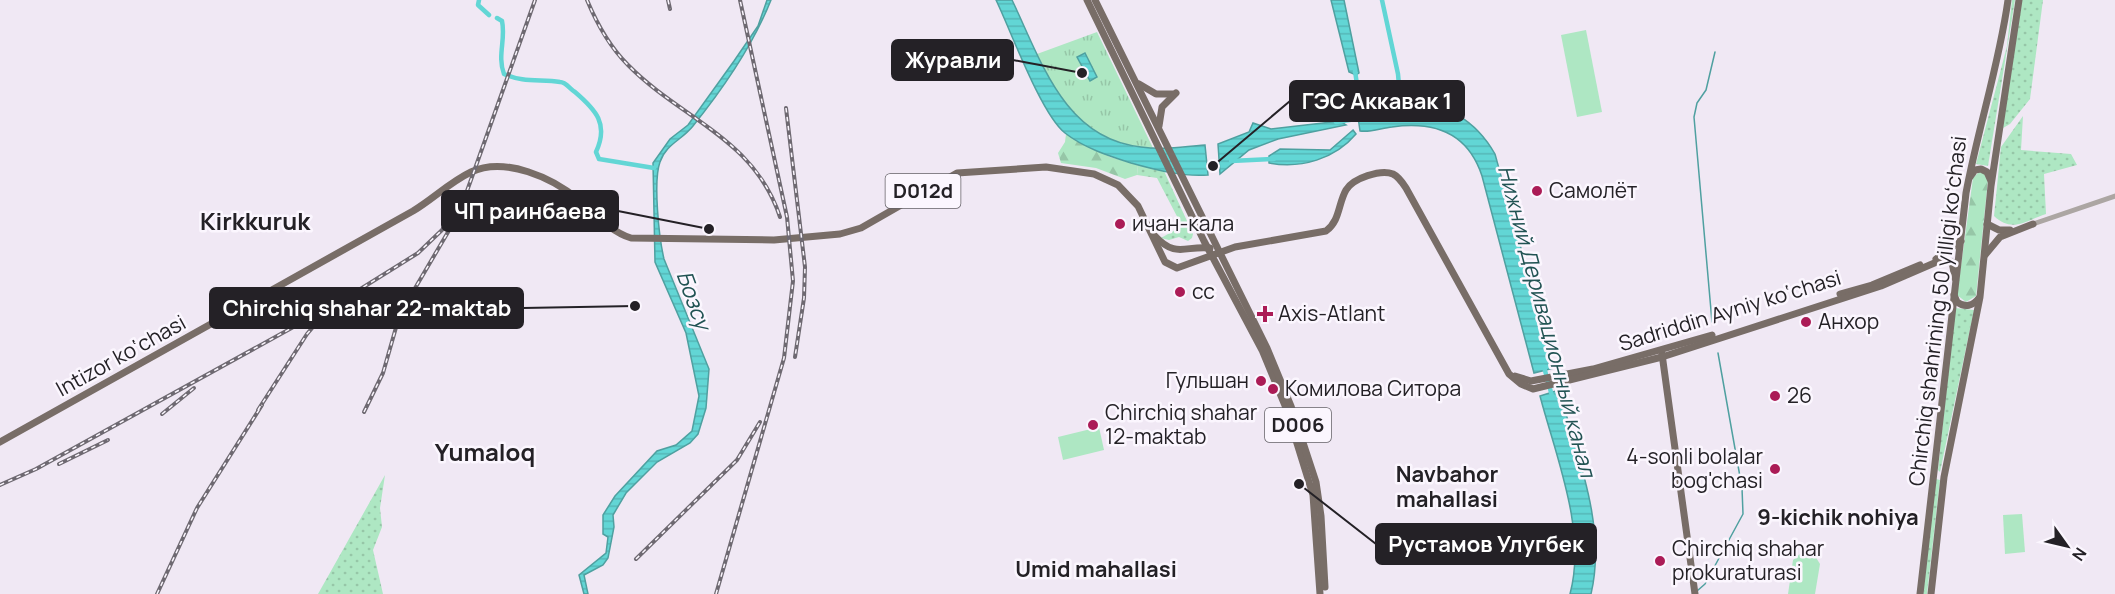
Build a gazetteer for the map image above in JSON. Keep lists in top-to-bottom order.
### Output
{
  "streets": {
    "main road": [
      "D012d",
      "Sadriddin Ayniy ko‘chasi",
      "Chirchiq shahrining 50 yilligi koʻchasi",
      "Intizor ko‘chasi",
      "D006"
    ]
  },
  "crossings": [
    ["D012d", "Intizor ko‘chasi"],
    ["Sadriddin Ayniy ko‘chasi", "Chirchiq shahrining 50 yilligi koʻchasi"]
  ],
  "districts": [
    "Kirkkuruk",
    "Yumaloq",
    "Navbahor mahallasi",
    "9-kichik nohiya",
    "Umid mahallasi"
  ],
  "water": ["Бозсу", "Нижний Деривационный канал"],
  "places": {
    "other": [
      "Журавли",
      "ГЭС Аккавак 1",
      "Самолёт",
      "ичан-кала",
      "ЧП раинбаева",
      "cc",
      "Chirchiq shahar 22-maktab",
      "Анхор",
      "Гульшан",
      "Комилова Ситора",
      "26",
      "Chirchiq shahar 12-maktab",
      "4-sonli bolalar bog'chasi",
      "Рустамов Улугбек",
      "Chirchiq shahar prokuraturasi"
    ],
    "health": ["Axis-Atlant"]
  },
  "north": "bottom right"
}
